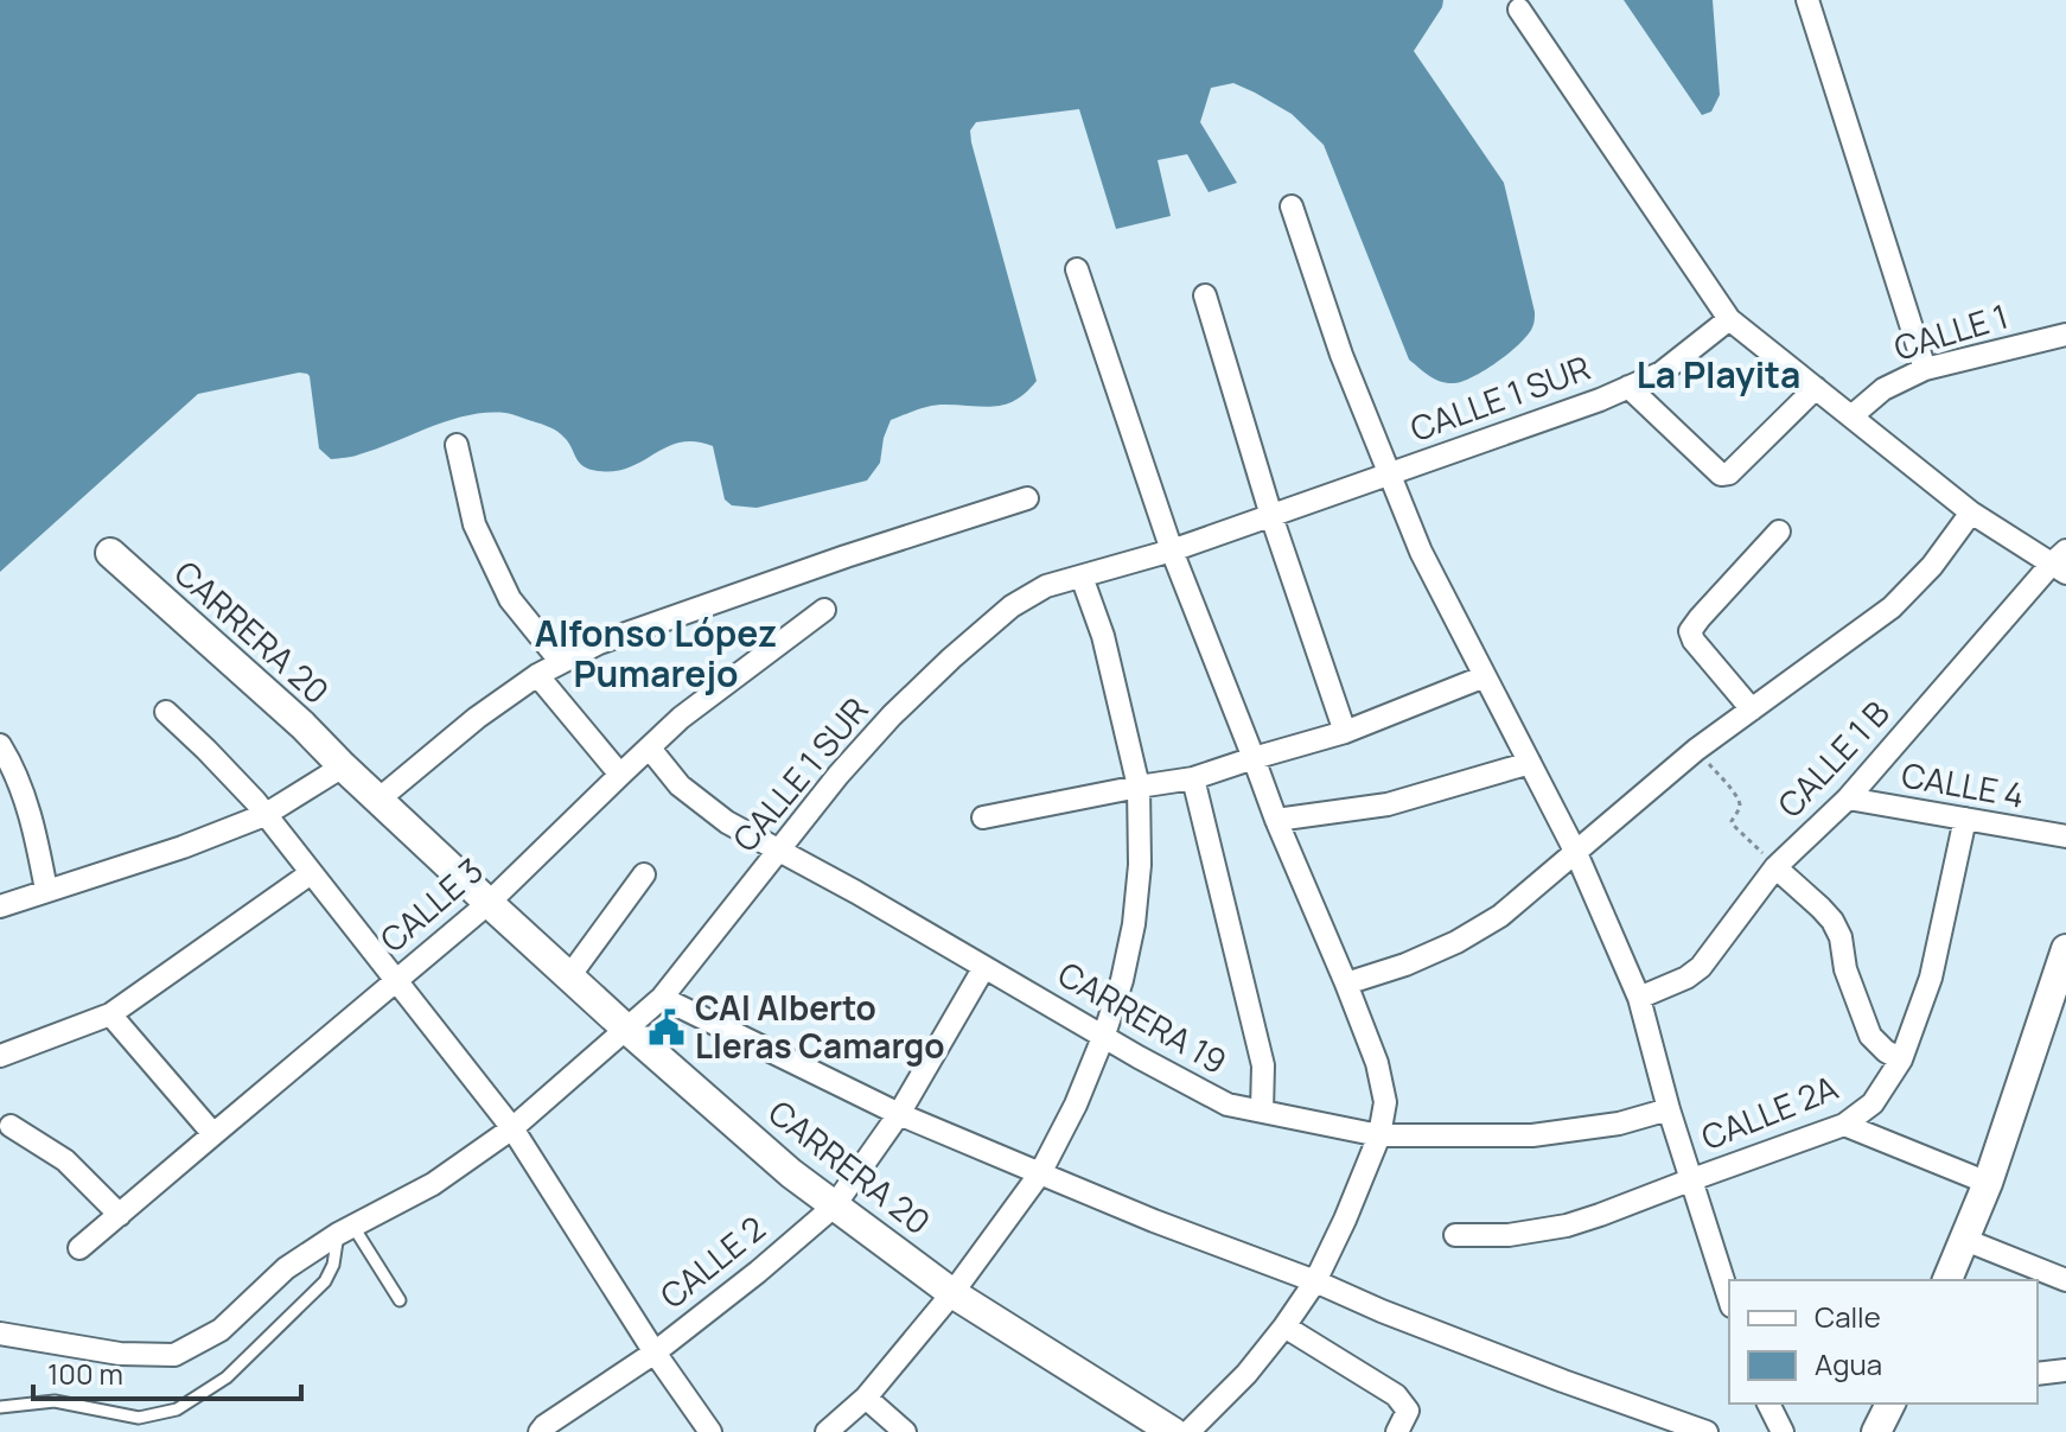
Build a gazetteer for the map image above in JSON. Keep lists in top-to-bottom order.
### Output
{
  "streets": {
    "street": [
      "CALLE 1",
      "CALLE 1 SUR",
      "CARRERA 20",
      "CALLE 1 B",
      "CALLE 4",
      "CALLE 3",
      "CARRERA 19",
      "CALLE 2A",
      "CALLE 2"
    ]
  },
  "crossings": [
    ["CALLE 1 SUR", "CARRERA 20"],
    ["CALLE 1 SUR", "CARRERA 19"],
    ["CARRERA 20", "CALLE 3"],
    ["CARRERA 20", "CALLE 2"],
    ["CALLE 1 B", "CALLE 4"],
    ["CALLE 4", "CALLE 2A"],
    ["CALLE 3", "CARRERA 19"],
    ["CARRERA 19", "CALLE 2"]
  ],
  "districts": ["La Playita", "Alfonso López Pumarejo"],
  "places": {
    "public building": ["CAI Alberto Lleras Camargo"]
  },
  "legend": ["Calle", "Agua"],
  "scale_bar": "100 m"
}
